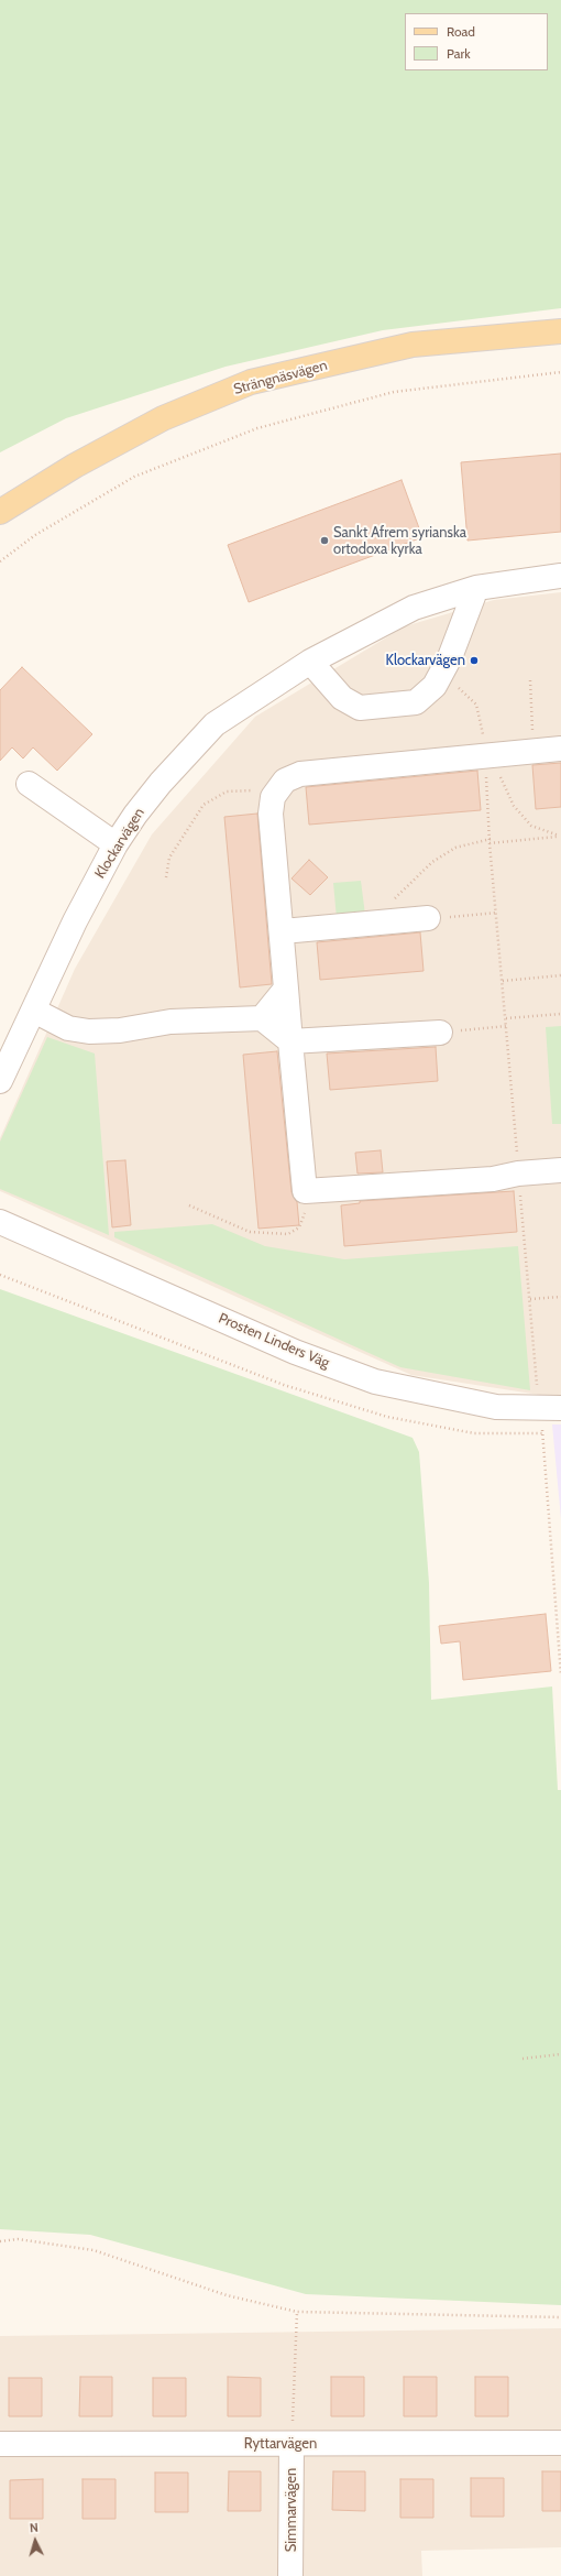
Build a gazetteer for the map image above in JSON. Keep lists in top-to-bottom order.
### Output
{
  "streets": {
    "main road": ["Strängnäsvägen"],
    "street": [
      "Klockarvägen",
      "Prosten Linders Väg",
      "Ryttarvägen",
      "Simmarvägen"
    ]
  },
  "crossings": [
    ["Ryttarvägen", "Simmarvägen"]
  ],
  "places": ["Sankt Afrem syrianska ortodoxa kyrka", "Klockarvägen"],
  "legend": ["Road", "Park"],
  "north": "top"
}
